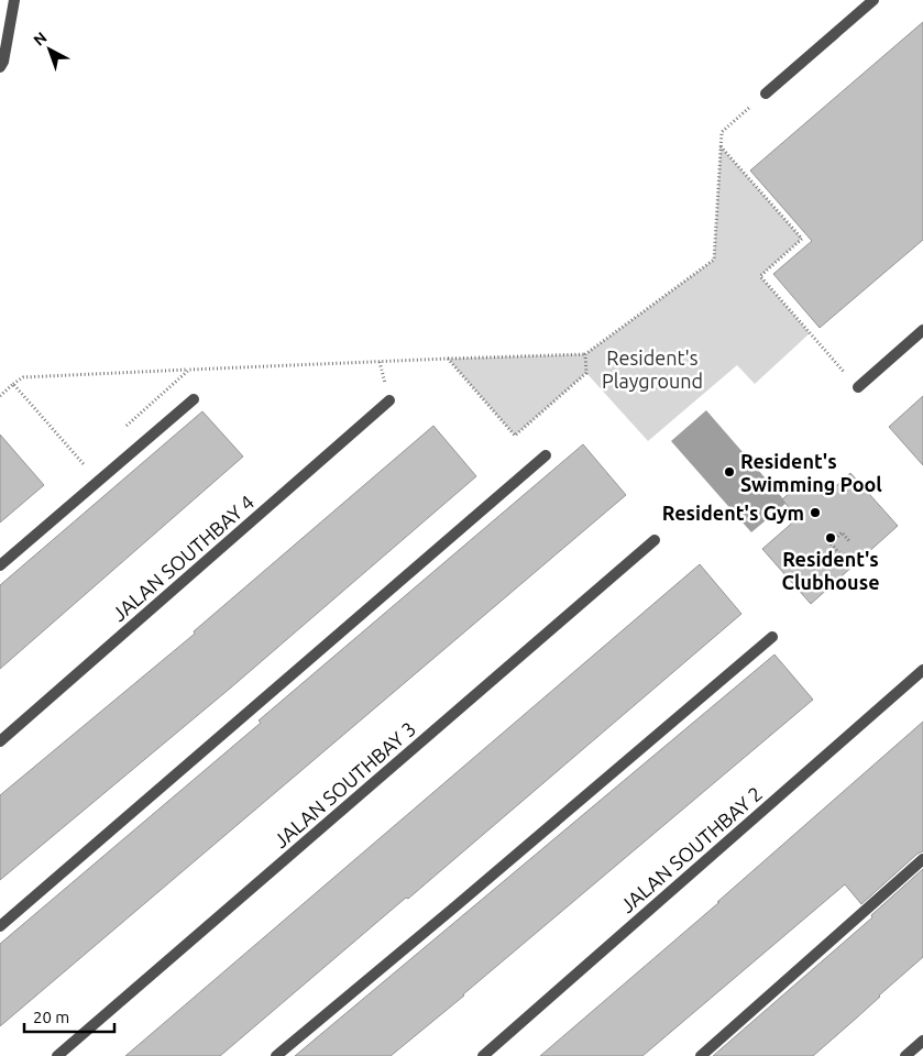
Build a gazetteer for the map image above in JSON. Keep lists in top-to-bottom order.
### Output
{
  "streets": {
    "street": ["JALAN SOUTHBAY 4", "JALAN SOUTHBAY 3", "JALAN SOUTHBAY 2"]
  },
  "parks": ["Resident's Playground"],
  "places": ["Resident's Swimming Pool", "Resident's Gym", "Resident's Clubhouse"],
  "scale_bar": "20 m",
  "north": "top left"
}
